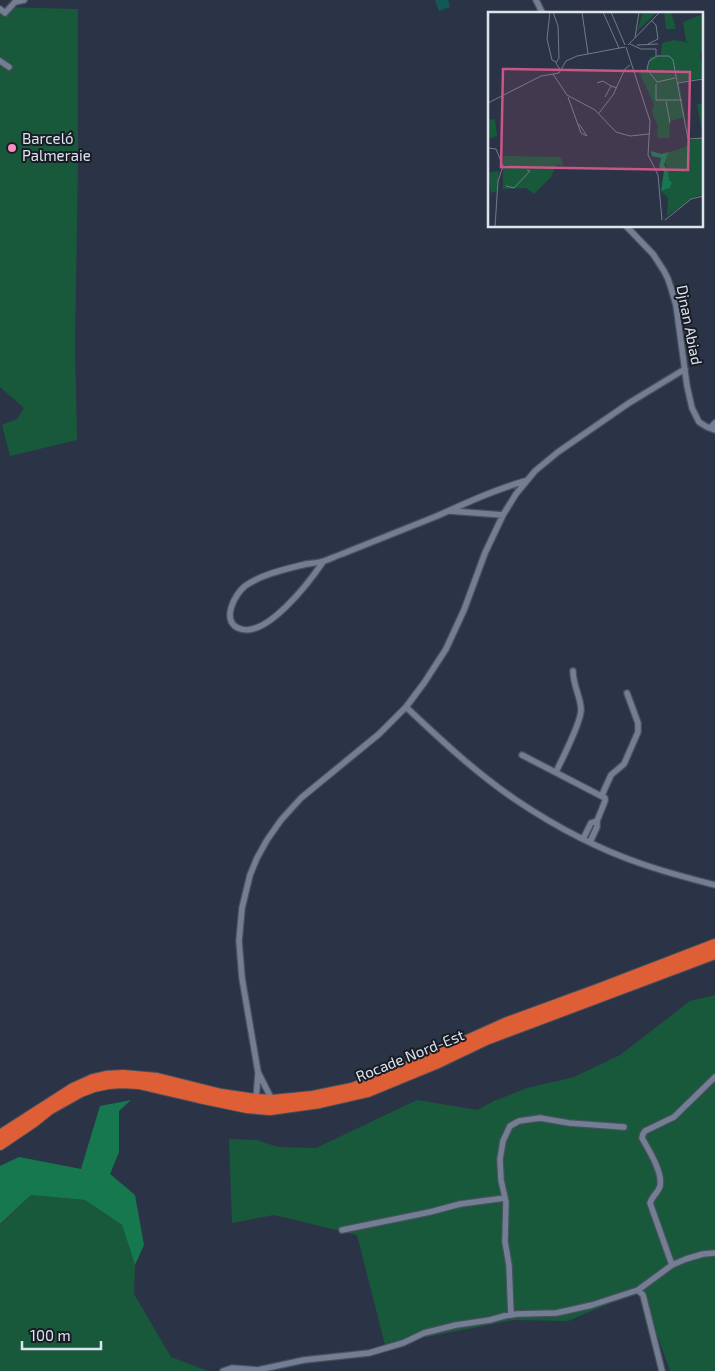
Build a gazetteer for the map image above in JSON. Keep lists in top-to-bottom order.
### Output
{
  "streets": {
    "highway": ["Rocade Nord-Est"],
    "street": ["Djnan Abiad"]
  },
  "places": ["Barceló Palmeraie"],
  "scale_bar": "100 m"
}
